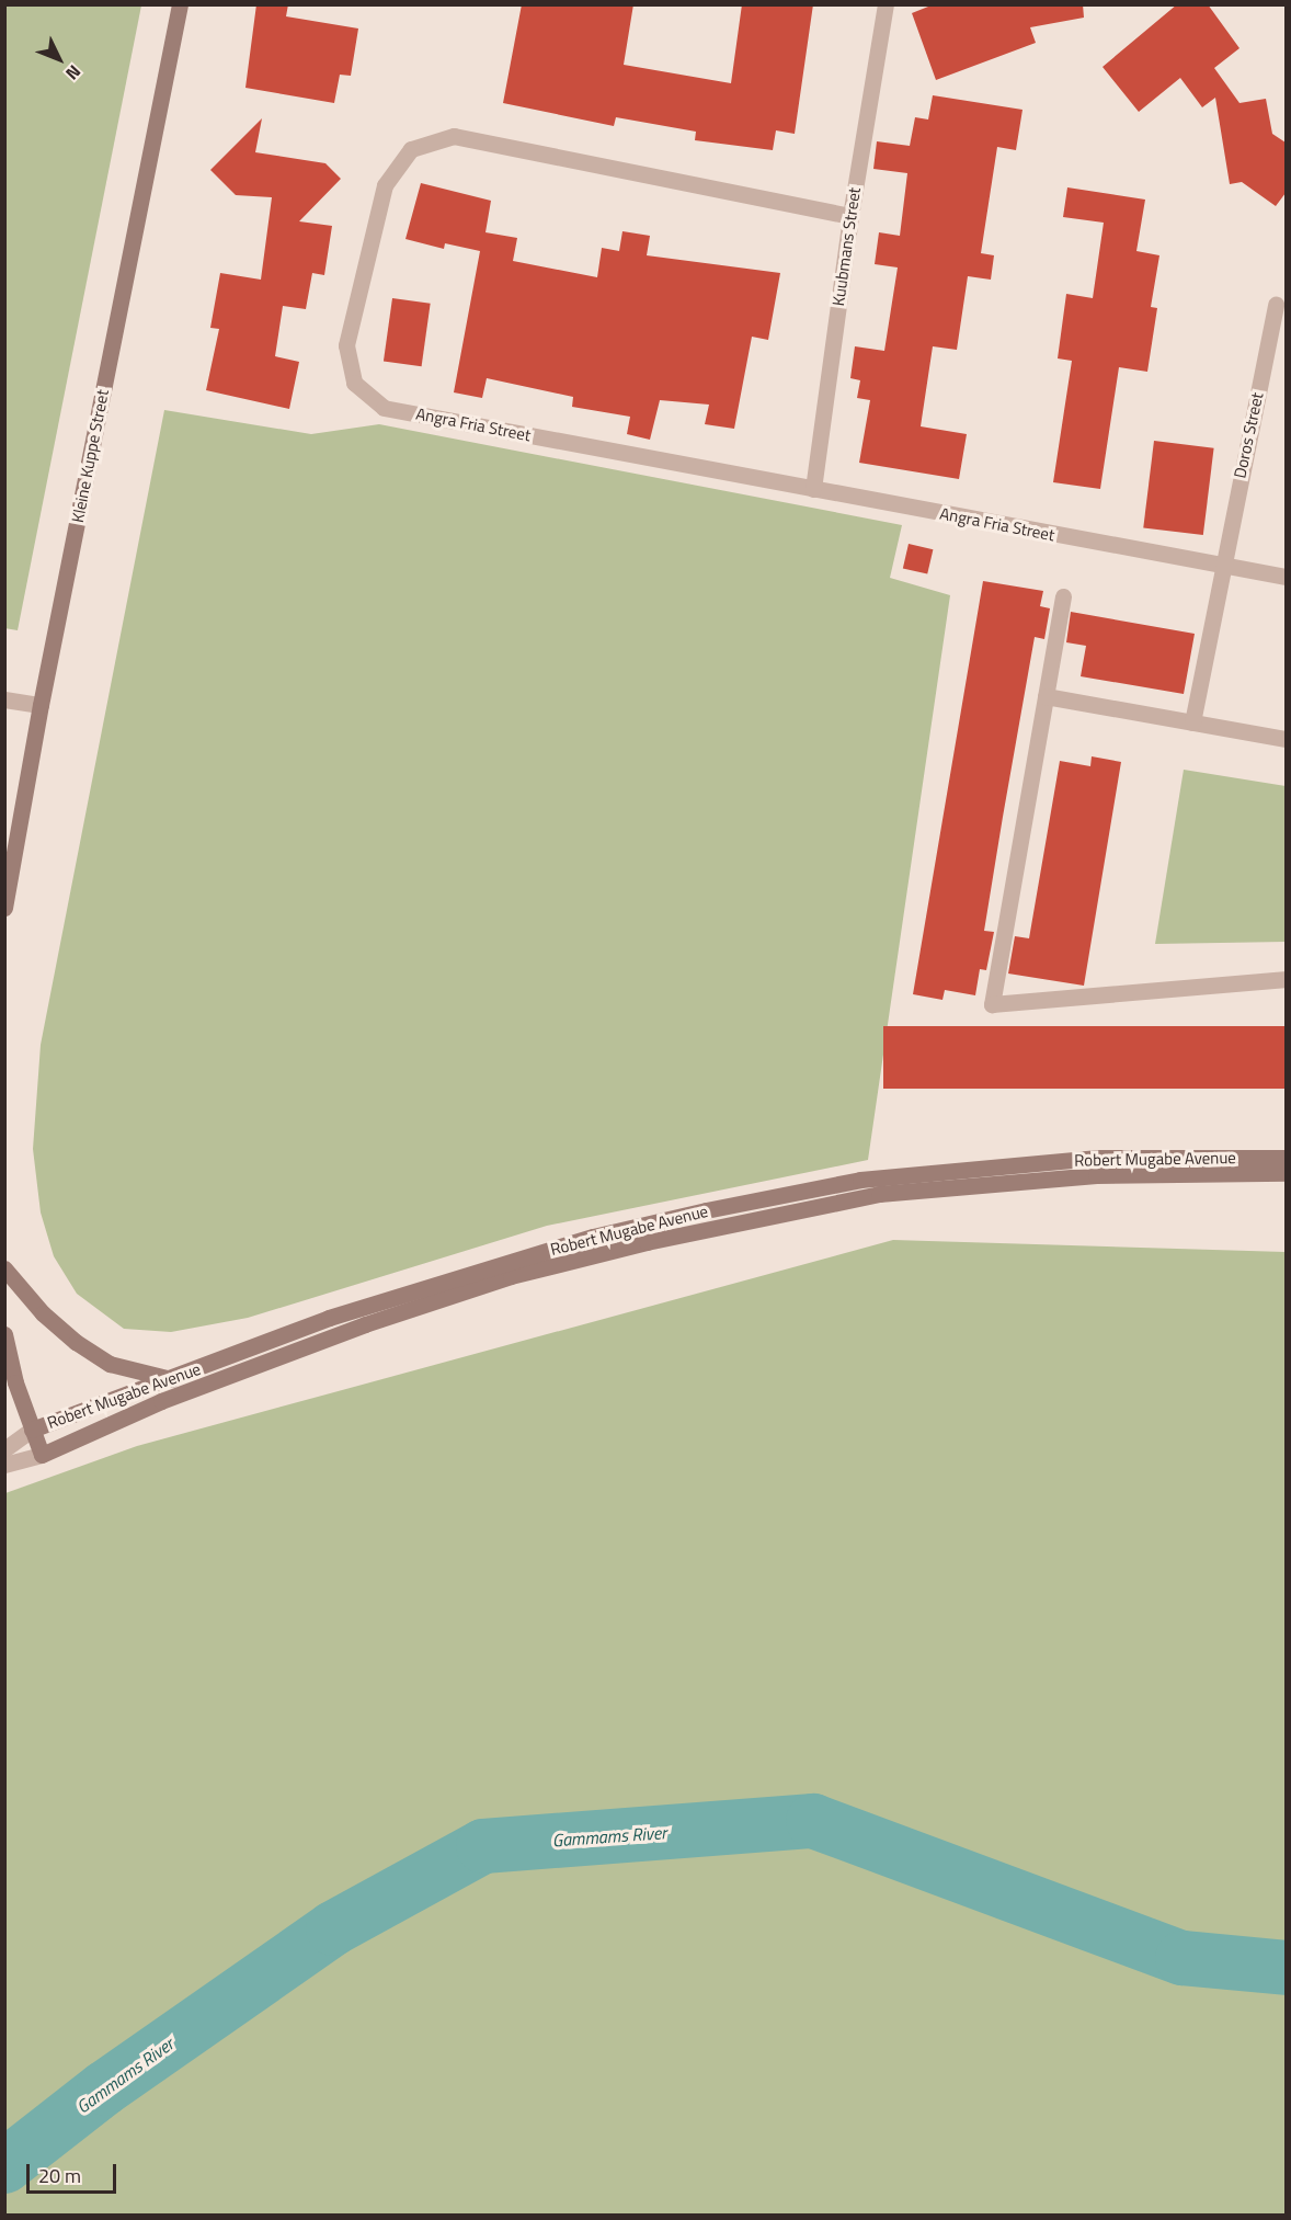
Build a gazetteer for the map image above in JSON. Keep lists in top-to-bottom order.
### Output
{
  "streets": {
    "street": [
      "Kuubmans Street",
      "Angra Fria Street",
      "Doros Street",
      "Kleine Kuppe Street",
      "Robert Mugabe Avenue"
    ]
  },
  "crossings": [
    ["Kuubmans Street", "Angra Fria Street"],
    ["Angra Fria Street", "Doros Street"]
  ],
  "water": ["Gammams River"],
  "scale_bar": "20 m",
  "north": "bottom right"
}
